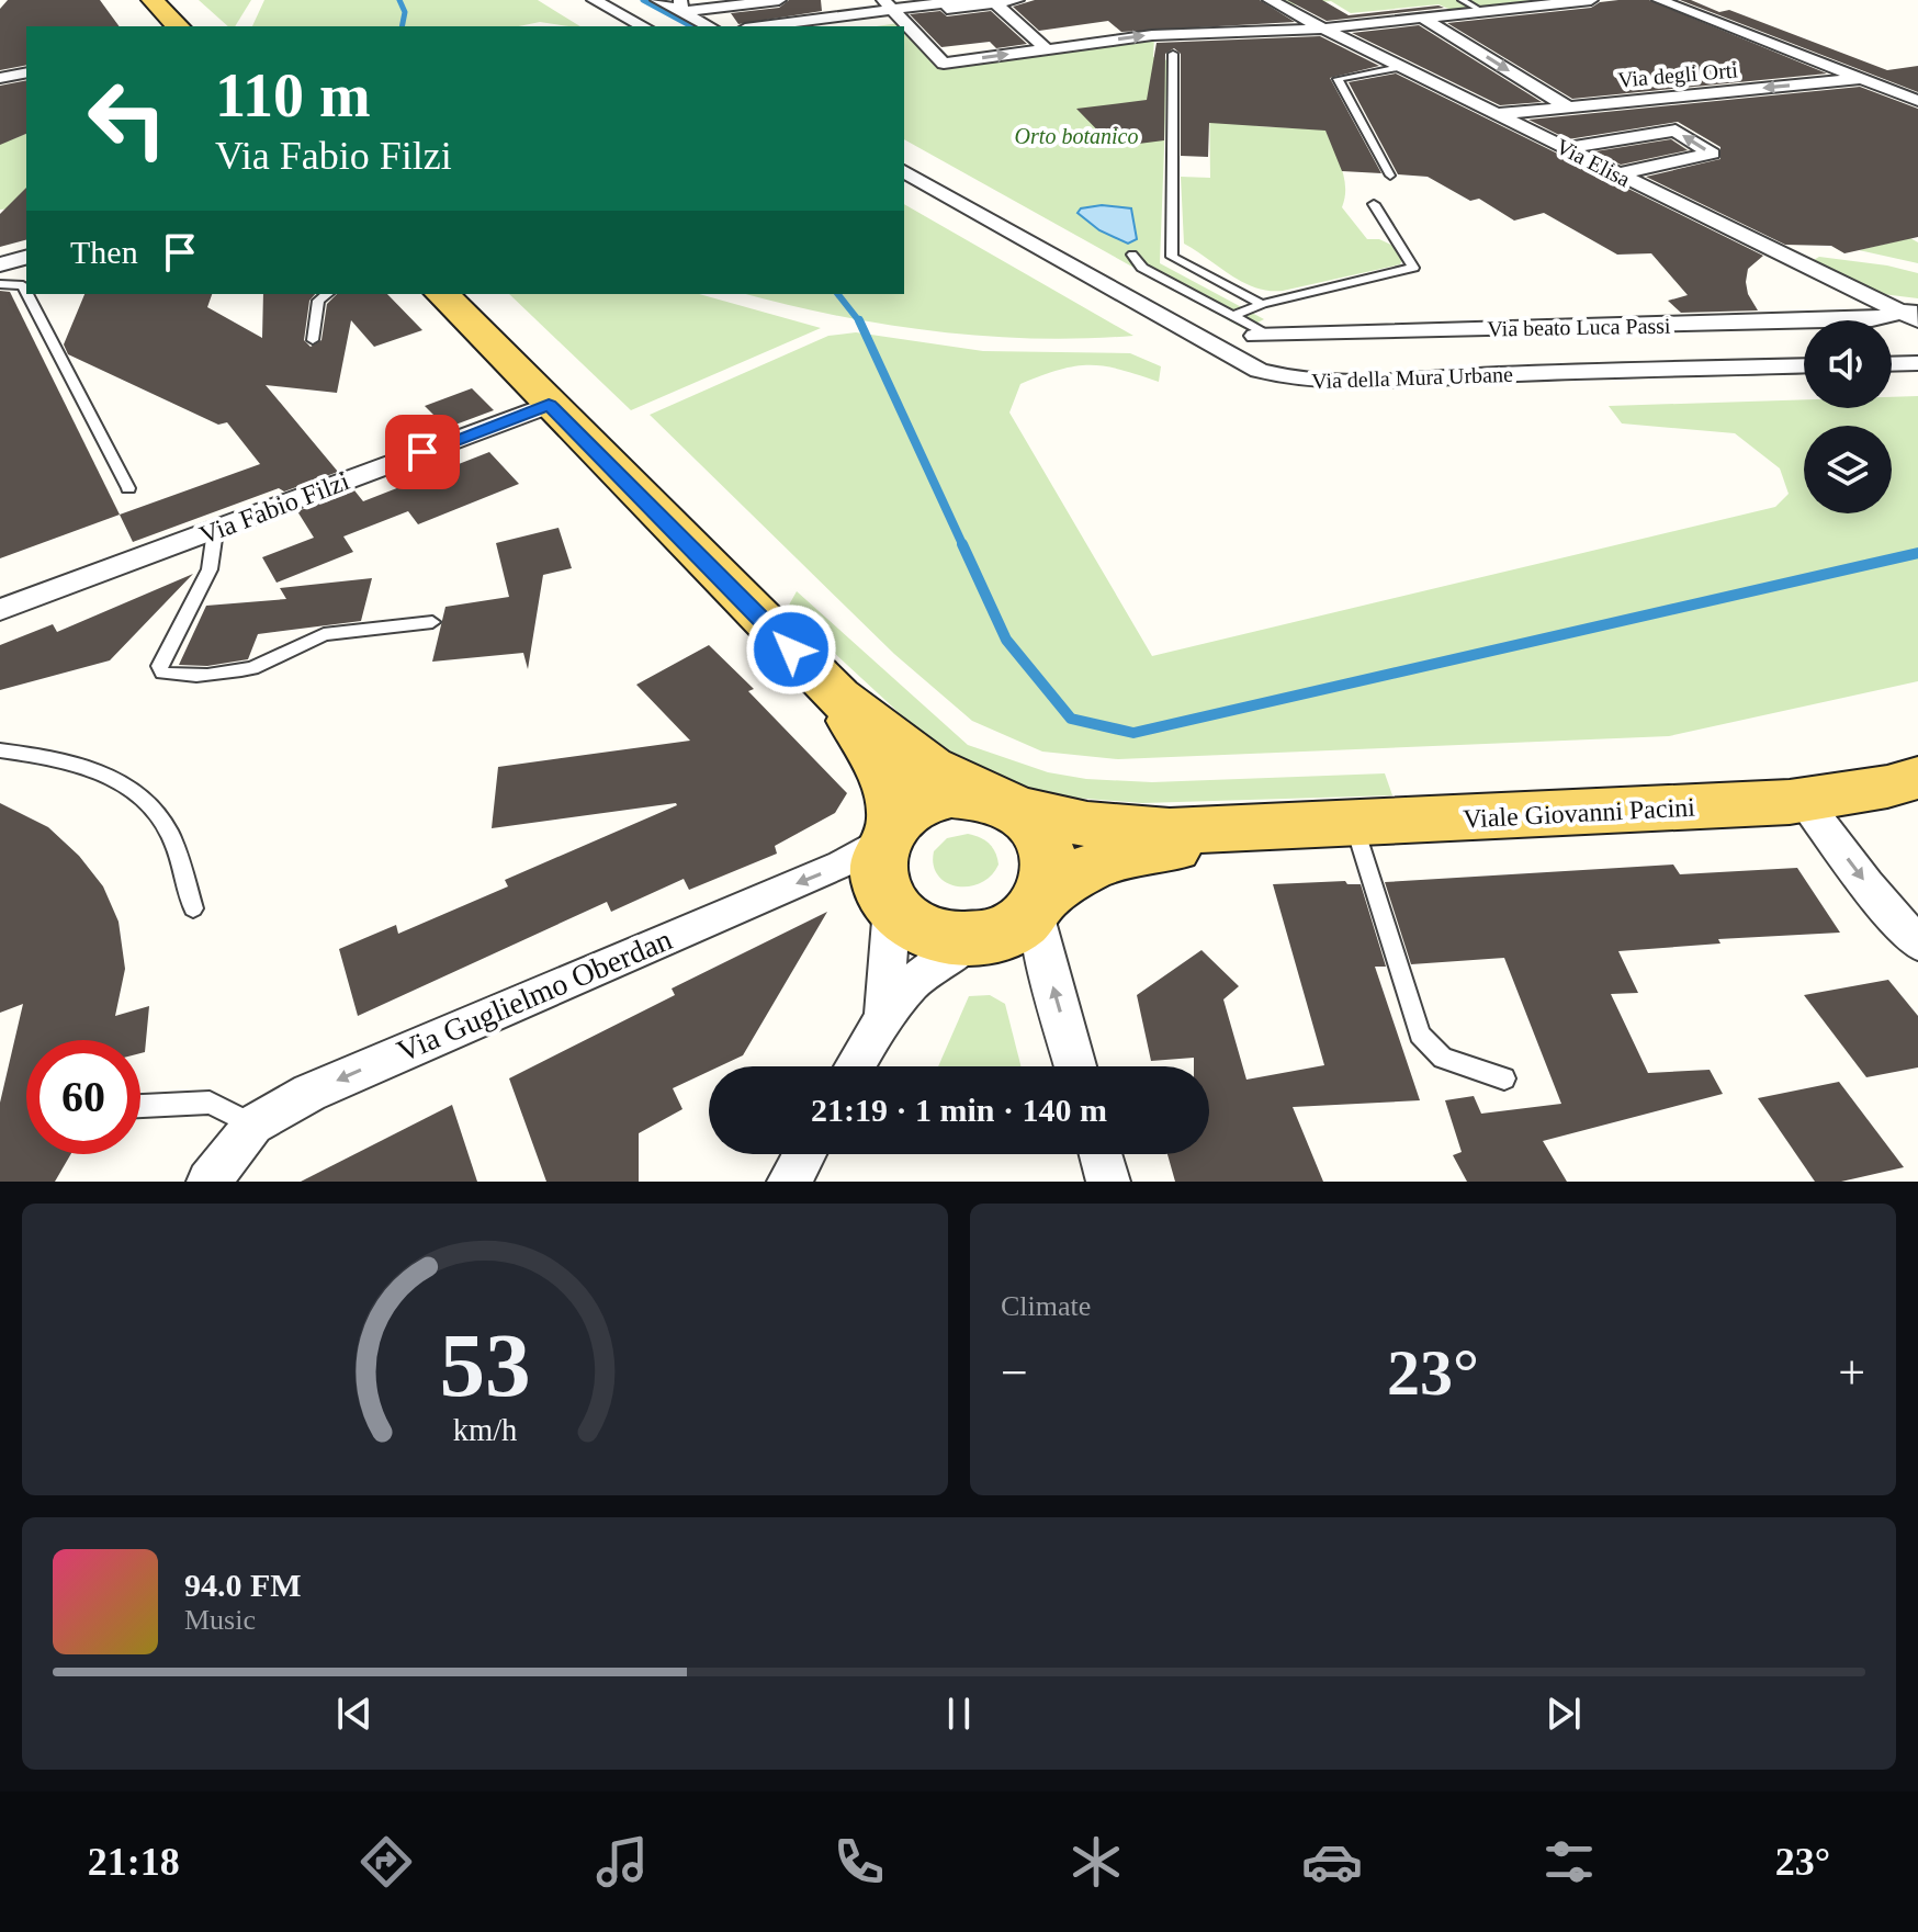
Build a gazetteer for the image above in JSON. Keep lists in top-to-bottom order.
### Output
{
  "streets": {
    "main road": ["Viale Giovanni Pacini"],
    "street": [
      "Via degli Orti",
      "Via Elisa",
      "Via beato Luca Passi",
      "Via della Mura Urbane",
      "Via Fabio Filzi",
      "Via Guglielmo Oberdan"
    ]
  },
  "crossings": [
    ["Via degli Orti", "Via Elisa"],
    ["Via Elisa", "Via beato Luca Passi"],
    ["Viale Giovanni Pacini", "Via Guglielmo Oberdan"]
  ],
  "one_way": ["Via degli Orti", "Via Guglielmo Oberdan"],
  "parks": ["Orto botanico"],
  "page": {
    "turn": ["110 m", "Via Fabio Filzi"],
    "then": "Then",
    "limit": "60",
    "trip": "21:19 · 1 min · 140 m",
    "tile": "Climate",
    "heat": ["−", "23°", "+"],
    "song": ["94.0 FM", "Music"],
    "tabs": ["21:18", "23°"],
    "gauge": ["53", "km/h"]
  }
}
